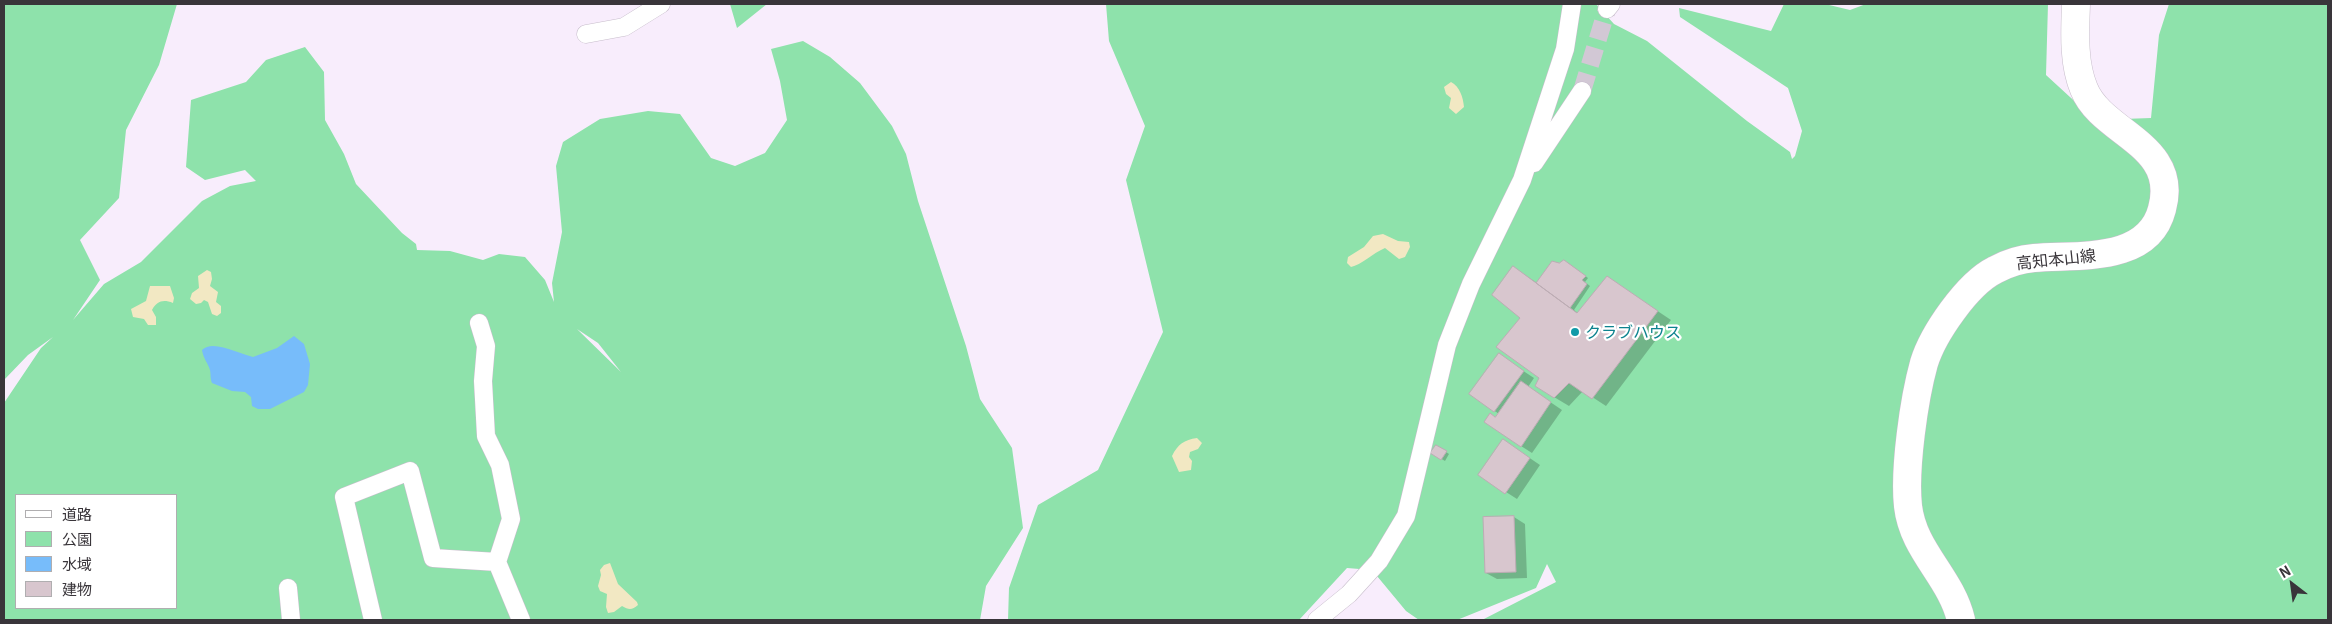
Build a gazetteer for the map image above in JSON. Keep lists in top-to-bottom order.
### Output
{
  "streets": {
    "main road": ["高知本山線"]
  },
  "places": ["クラブハウス"],
  "legend": [
    "道路",
    "公園",
    "水域",
    "建物"
  ],
  "north": "top left"
}
